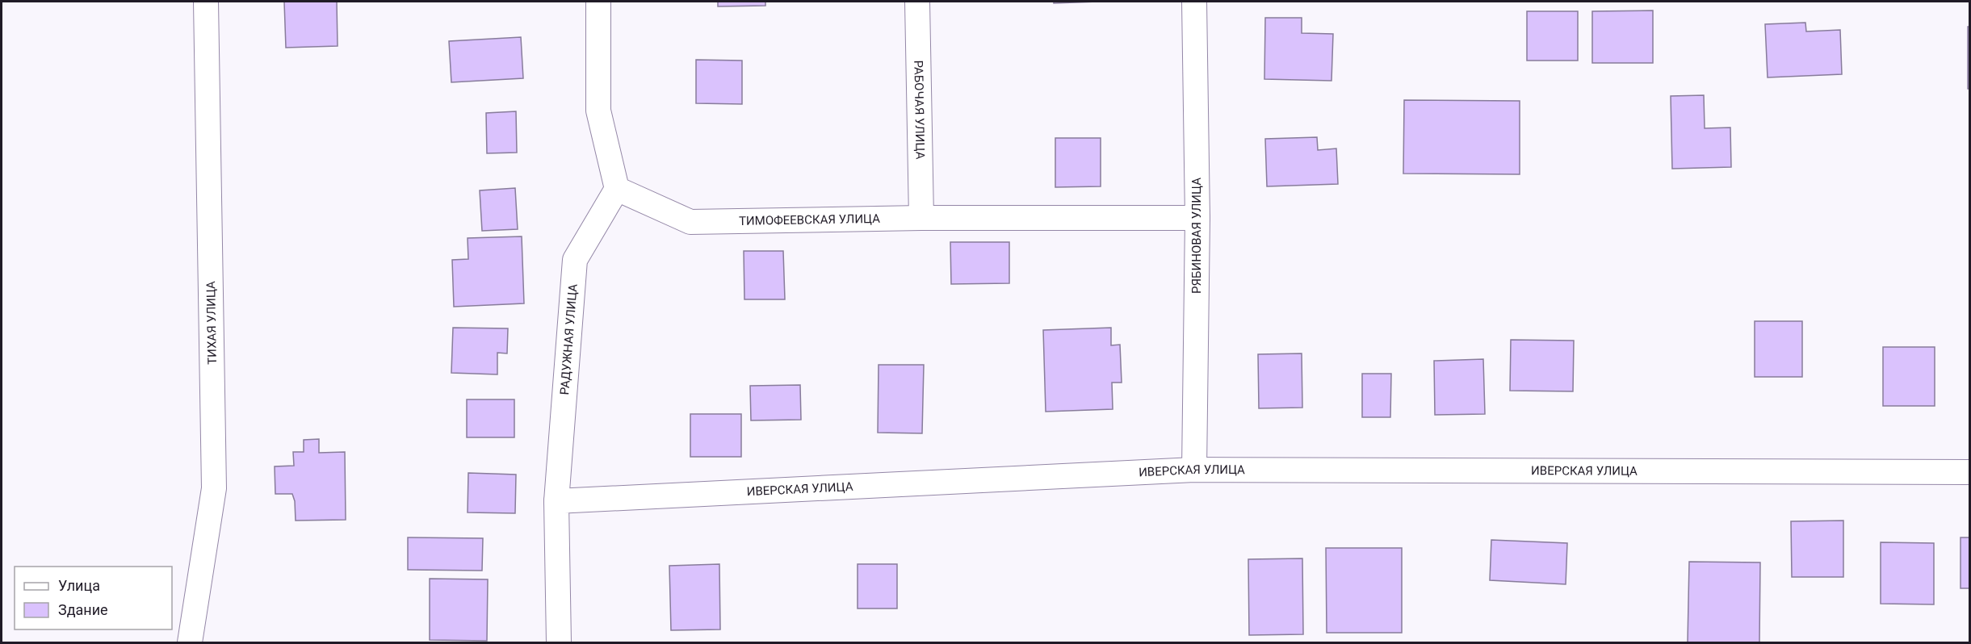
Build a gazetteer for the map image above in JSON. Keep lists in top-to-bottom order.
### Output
{
  "streets": {
    "street": [
      "РАБОЧАЯ УЛИЦА",
      "ТИМОФЕЕВСКАЯ УЛИЦА",
      "РЯБИНОВАЯ УЛИЦА",
      "ТИХАЯ УЛИЦА",
      "РАДУЖНАЯ УЛИЦА",
      "ИВЕРСКАЯ УЛИЦА"
    ]
  },
  "crossings": [
    ["РАБОЧАЯ УЛИЦА", "ТИМОФЕЕВСКАЯ УЛИЦА"],
    ["ТИМОФЕЕВСКАЯ УЛИЦА", "РЯБИНОВАЯ УЛИЦА"],
    ["ТИМОФЕЕВСКАЯ УЛИЦА", "РАДУЖНАЯ УЛИЦА"],
    ["РЯБИНОВАЯ УЛИЦА", "ИВЕРСКАЯ УЛИЦА"],
    ["РАДУЖНАЯ УЛИЦА", "ИВЕРСКАЯ УЛИЦА"]
  ],
  "legend": ["Улица", "Здание"]
}
